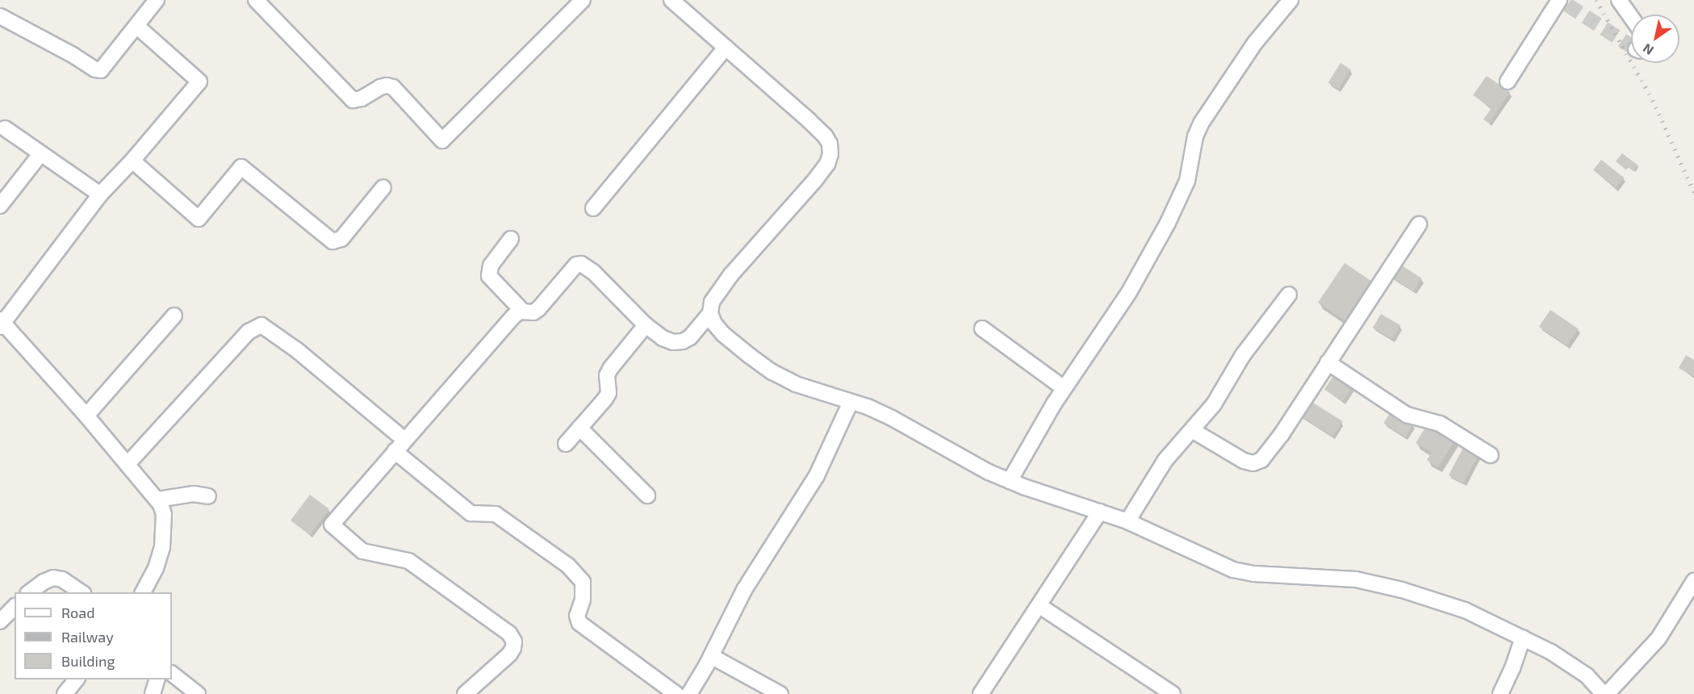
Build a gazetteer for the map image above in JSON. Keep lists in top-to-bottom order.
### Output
{
  "legend": ["Road", "Railway", "Building"],
  "north": "bottom left"
}
